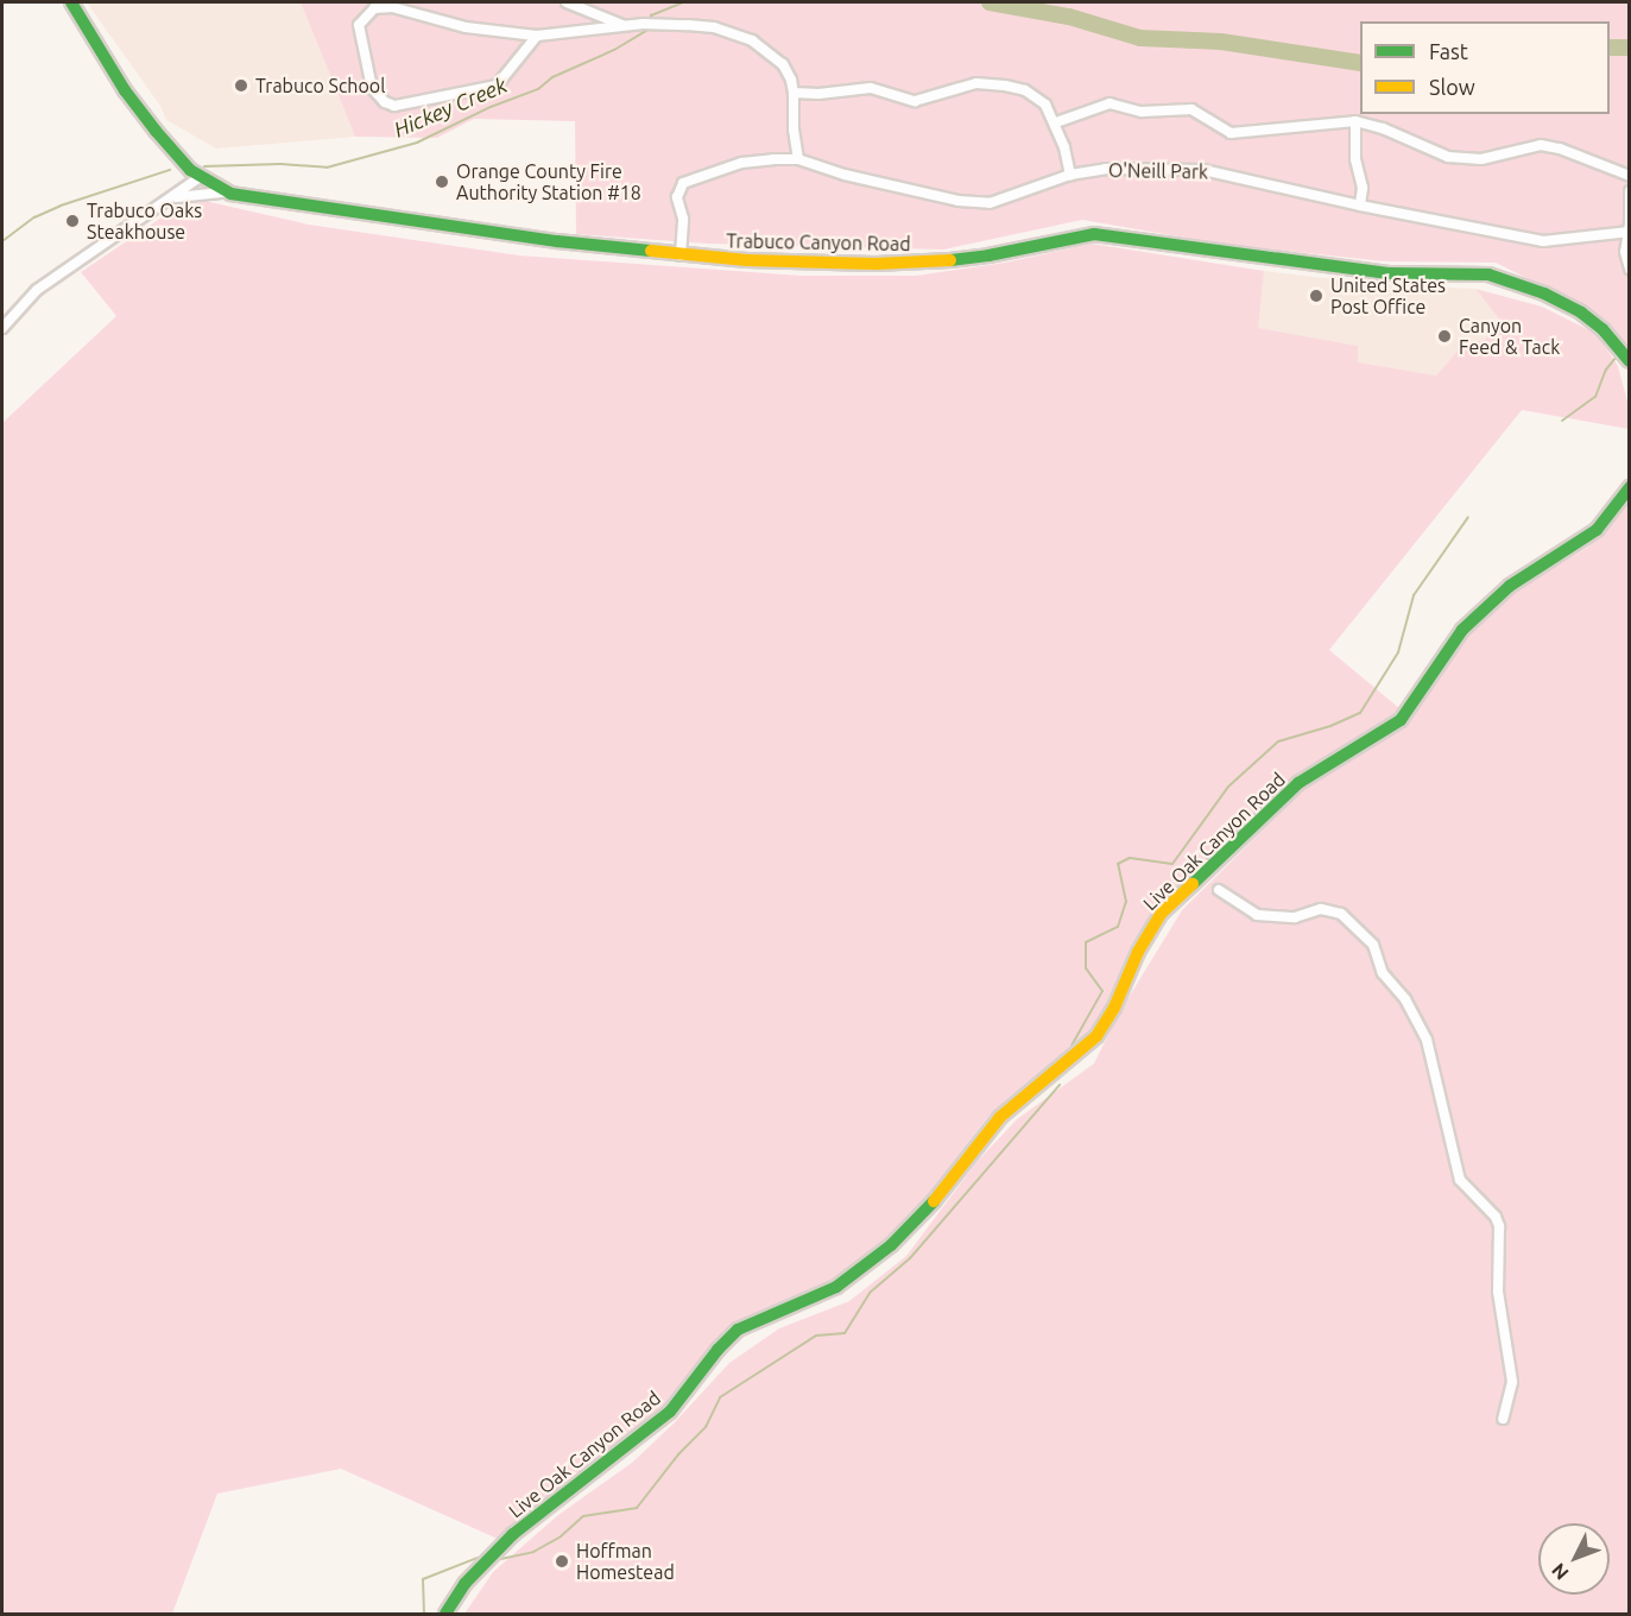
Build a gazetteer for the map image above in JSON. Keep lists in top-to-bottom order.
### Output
{
  "streets": {
    "main road": ["Trabuco Canyon Road", "Live Oak Canyon Road"],
    "street": ["O'Neill Park"]
  },
  "crossings": [
    ["O'Neill Park", "Trabuco Canyon Road"]
  ],
  "water": ["Hickey Creek"],
  "places": [
    "Trabuco School",
    "Orange County Fire Authority Station #18",
    "Trabuco Oaks Steakhouse",
    "United States Post Office",
    "Canyon Feed & Tack",
    "Hoffman Homestead"
  ],
  "legend": ["Fast", "Slow"],
  "north": "bottom left"
}
